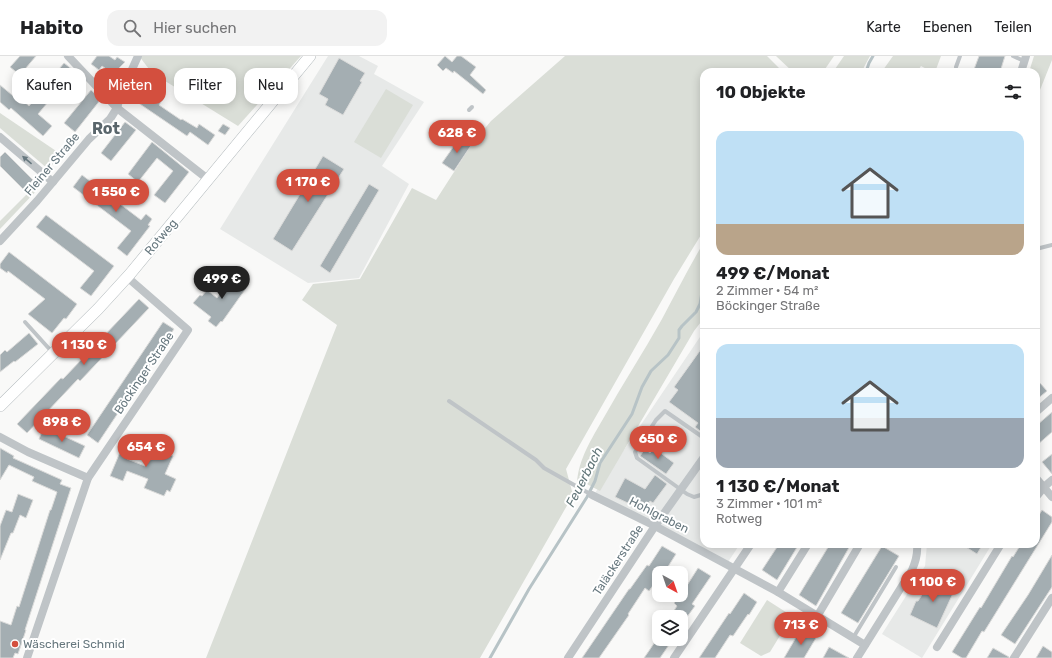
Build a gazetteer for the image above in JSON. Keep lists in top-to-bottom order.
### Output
{
  "streets": {
    "main road": ["Rotweg"],
    "street": [
      "Fleiner Straße",
      "Böckinger Straße",
      "Hohlgraben",
      "Taläckerstraße"
    ]
  },
  "crossings": [
    ["Rotweg", "Böckinger Straße"],
    ["Hohlgraben", "Taläckerstraße"]
  ],
  "districts": ["Rot"],
  "water": ["Feuerbach"],
  "places": ["Wäscherei Schmid"],
  "north": "bottom right",
  "page": {
    "header": "Habito",
    "search": "Hier suchen",
    "nav": ["Karte", "Ebenen", "Teilen"],
    "chip": [
      "Kaufen",
      "Mieten",
      "Filter",
      "Neu"
    ],
    "heading": "10 Objekte",
    "list": [
      {
        "name": "499 €/Monat",
        "note": "2 Zimmer · 54 m² · Böckinger Straße"
      },
      {
        "name": "1 130 €/Monat",
        "note": "3 Zimmer · 101 m² · Rotweg"
      }
    ],
    "price": [
      "628 €",
      "1 170 €",
      "1 550 €",
      "499 €",
      "1 130 €",
      "898 €",
      "650 €",
      "654 €",
      "1 100 €",
      "713 €"
    ]
  }
}
